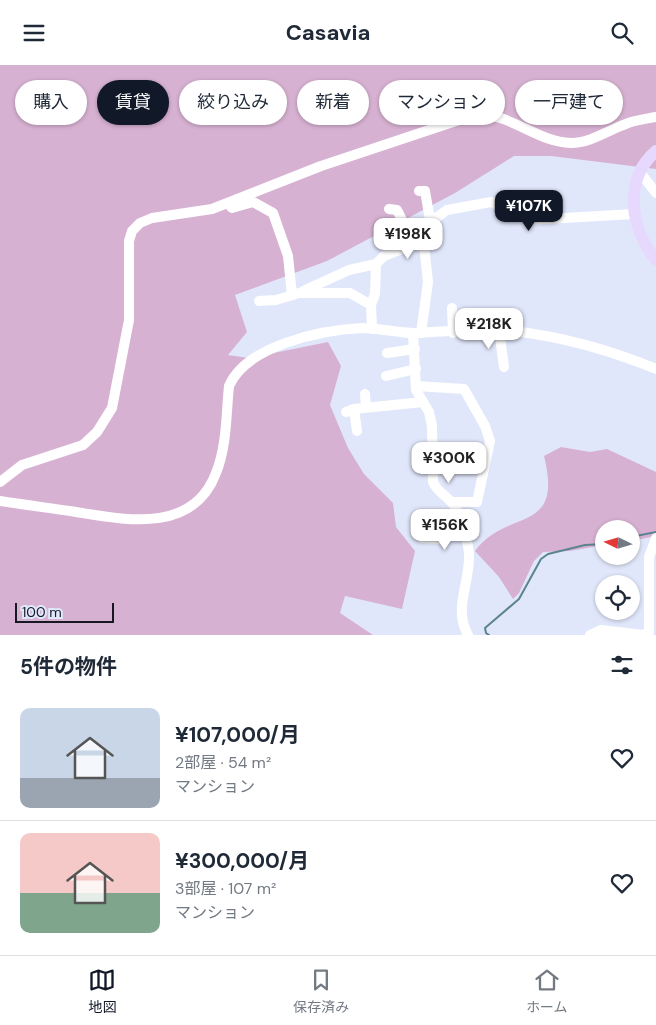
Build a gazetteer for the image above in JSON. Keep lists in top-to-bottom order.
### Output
{
  "scale_bar": "100 m",
  "north": "left",
  "page": {
    "header": "Casavia",
    "chip": [
      "購入",
      "賃貸",
      "絞り込み",
      "新着",
      "マンション",
      "一戸建て"
    ],
    "price": [
      "¥107K",
      "¥198K",
      "¥218K",
      "¥300K",
      "¥156K"
    ],
    "scale": "100 m",
    "heading": "5件の物件",
    "list": [
      {
        "name": "¥107,000/月",
        "note": "2部屋 · 54 m² · マンション"
      },
      {
        "name": "¥300,000/月",
        "note": "3部屋 · 107 m² · マンション"
      }
    ],
    "tabs": ["地図", "保存済み", "ホーム"]
  }
}
